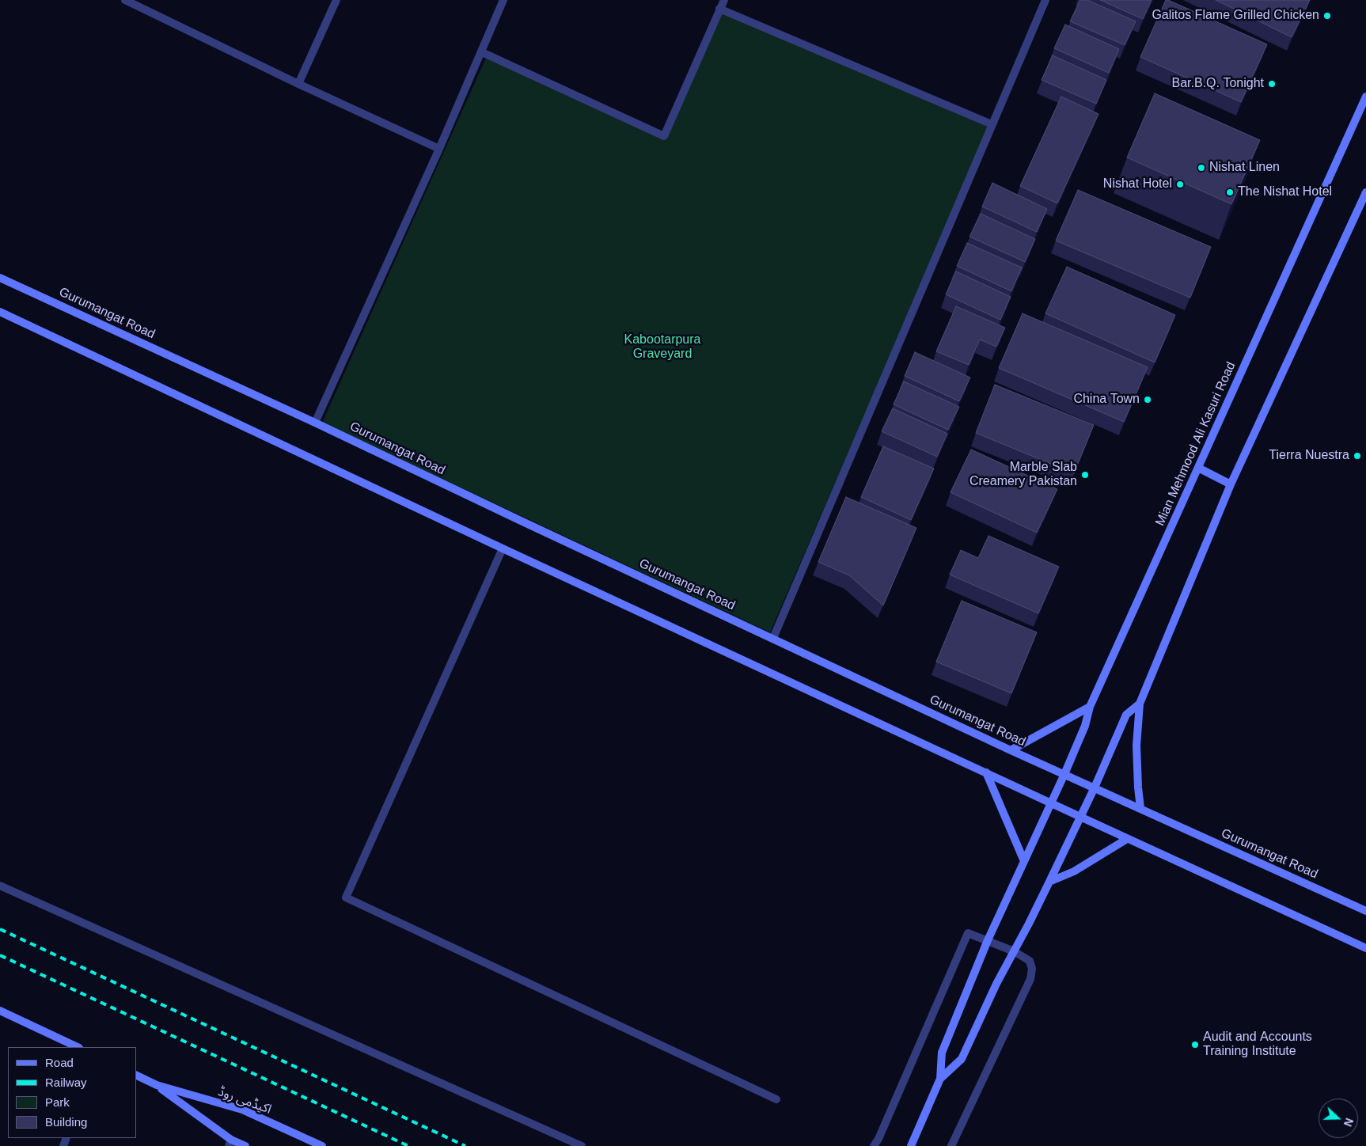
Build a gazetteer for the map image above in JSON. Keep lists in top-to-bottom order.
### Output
{
  "streets": {
    "main road": ["Gurumangat Road", "Mian Mehmood Ali Kasuri Road", "اکیڈمی روڈ"]
  },
  "crossings": [
    ["Gurumangat Road", "Mian Mehmood Ali Kasuri Road"]
  ],
  "parks": ["Kabootarpura Graveyard"],
  "places": [
    "Galitos Flame Grilled Chicken",
    "Bar.B.Q. Tonight",
    "Nishat Linen",
    "Nishat Hotel",
    "The Nishat Hotel",
    "China Town",
    "Tierra Nuestra",
    "Marble Slab Creamery Pakistan",
    "Audit and Accounts Training Institute"
  ],
  "legend": [
    "Road",
    "Railway",
    "Park",
    "Building"
  ],
  "north": "right"
}
